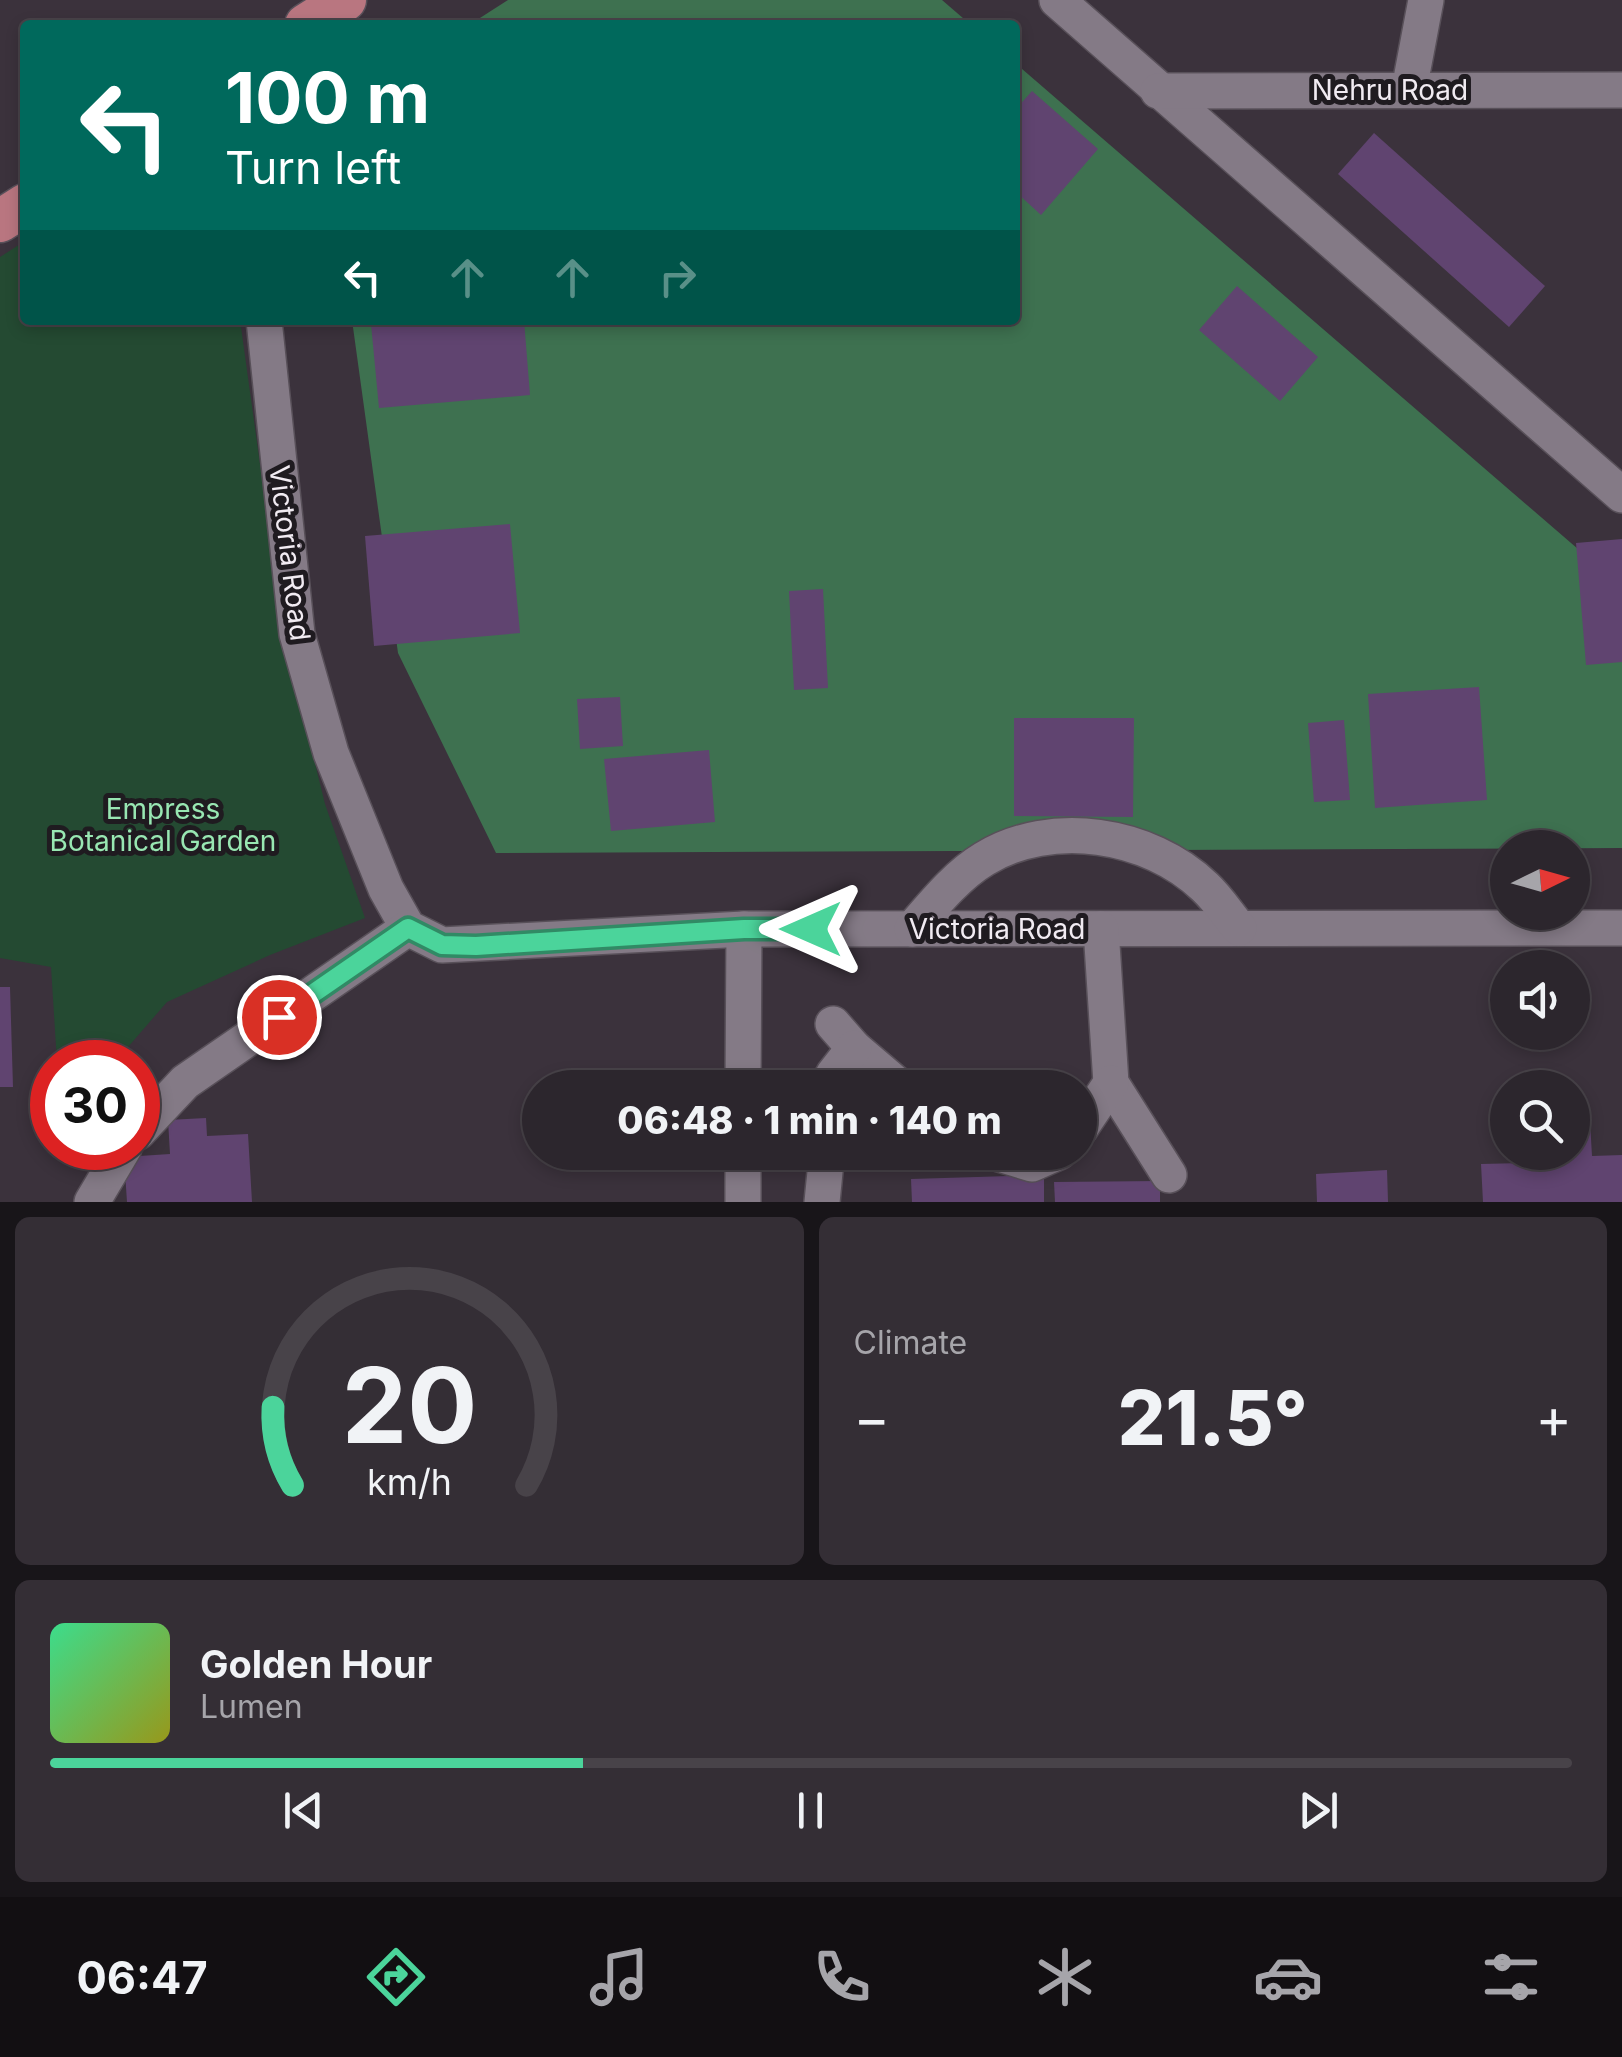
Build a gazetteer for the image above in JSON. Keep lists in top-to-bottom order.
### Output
{
  "streets": {
    "street": ["Nehru Road", "Victoria Road"]
  },
  "parks": ["Empress Botanical Garden"],
  "north": "right",
  "page": {
    "turn": ["100 m", "Turn left"],
    "limit": "30",
    "trip": "06:48 · 1 min · 140 m",
    "tile": "Climate",
    "heat": ["−", "21.5°", "+"],
    "song": ["Golden Hour", "Lumen"],
    "tabs": "06:47",
    "gauge": ["20", "km/h"]
  }
}
